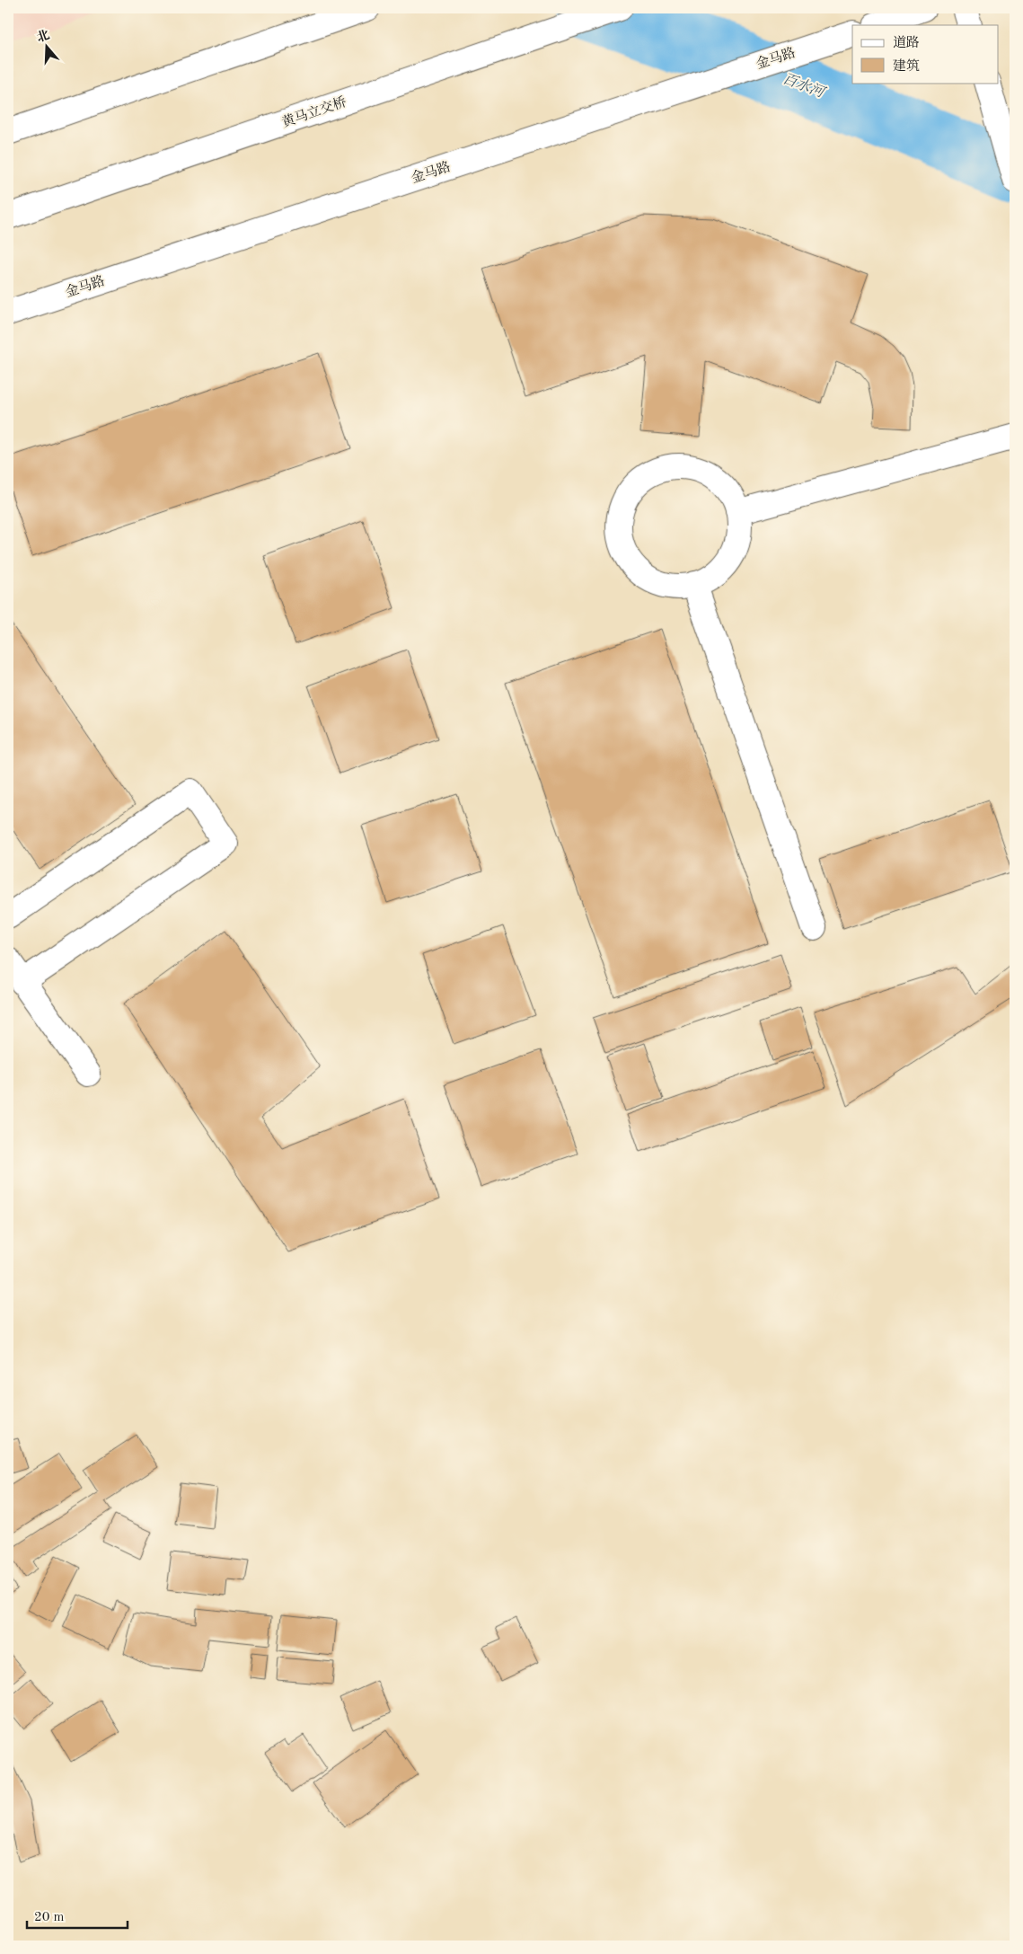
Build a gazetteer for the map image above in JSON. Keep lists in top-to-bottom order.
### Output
{
  "streets": {
    "street": ["金马路", "黄马立交桥"]
  },
  "water": ["百水河"],
  "legend": ["道路", "建筑"],
  "scale_bar": "20 m",
  "north": "top"
}
